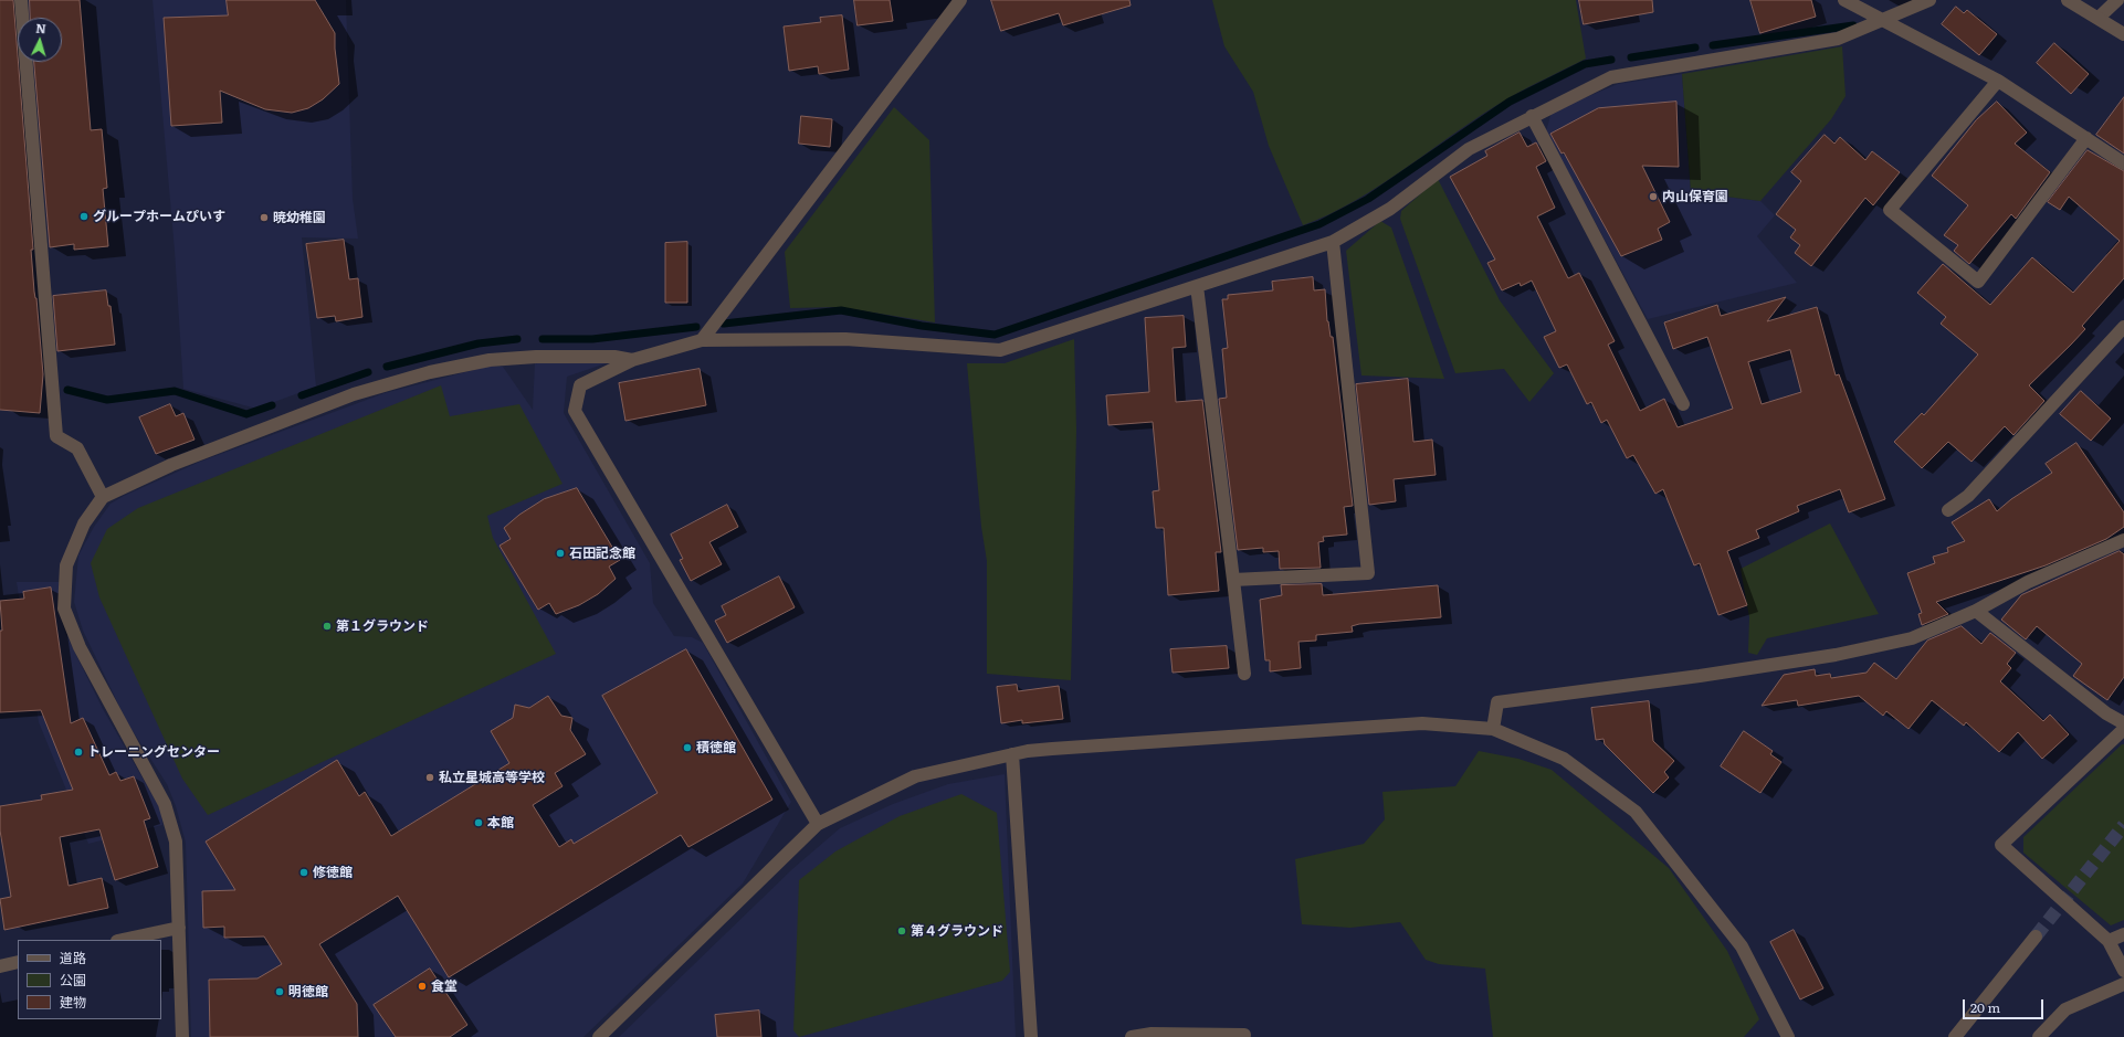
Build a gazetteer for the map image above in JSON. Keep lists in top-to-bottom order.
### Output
{
  "places": [
    "内山保育園",
    "グループホームぴいす",
    "暁幼稚園",
    "石田記念館",
    "第１グラウンド",
    "積徳館",
    "トレーニングセンター",
    "私立星城高等学校",
    "本館",
    "修徳館",
    "第４グラウンド",
    "食堂",
    "明徳館"
  ],
  "legend": ["道路", "公園", "建物"],
  "scale_bar": "20 m",
  "north": "top"
}
